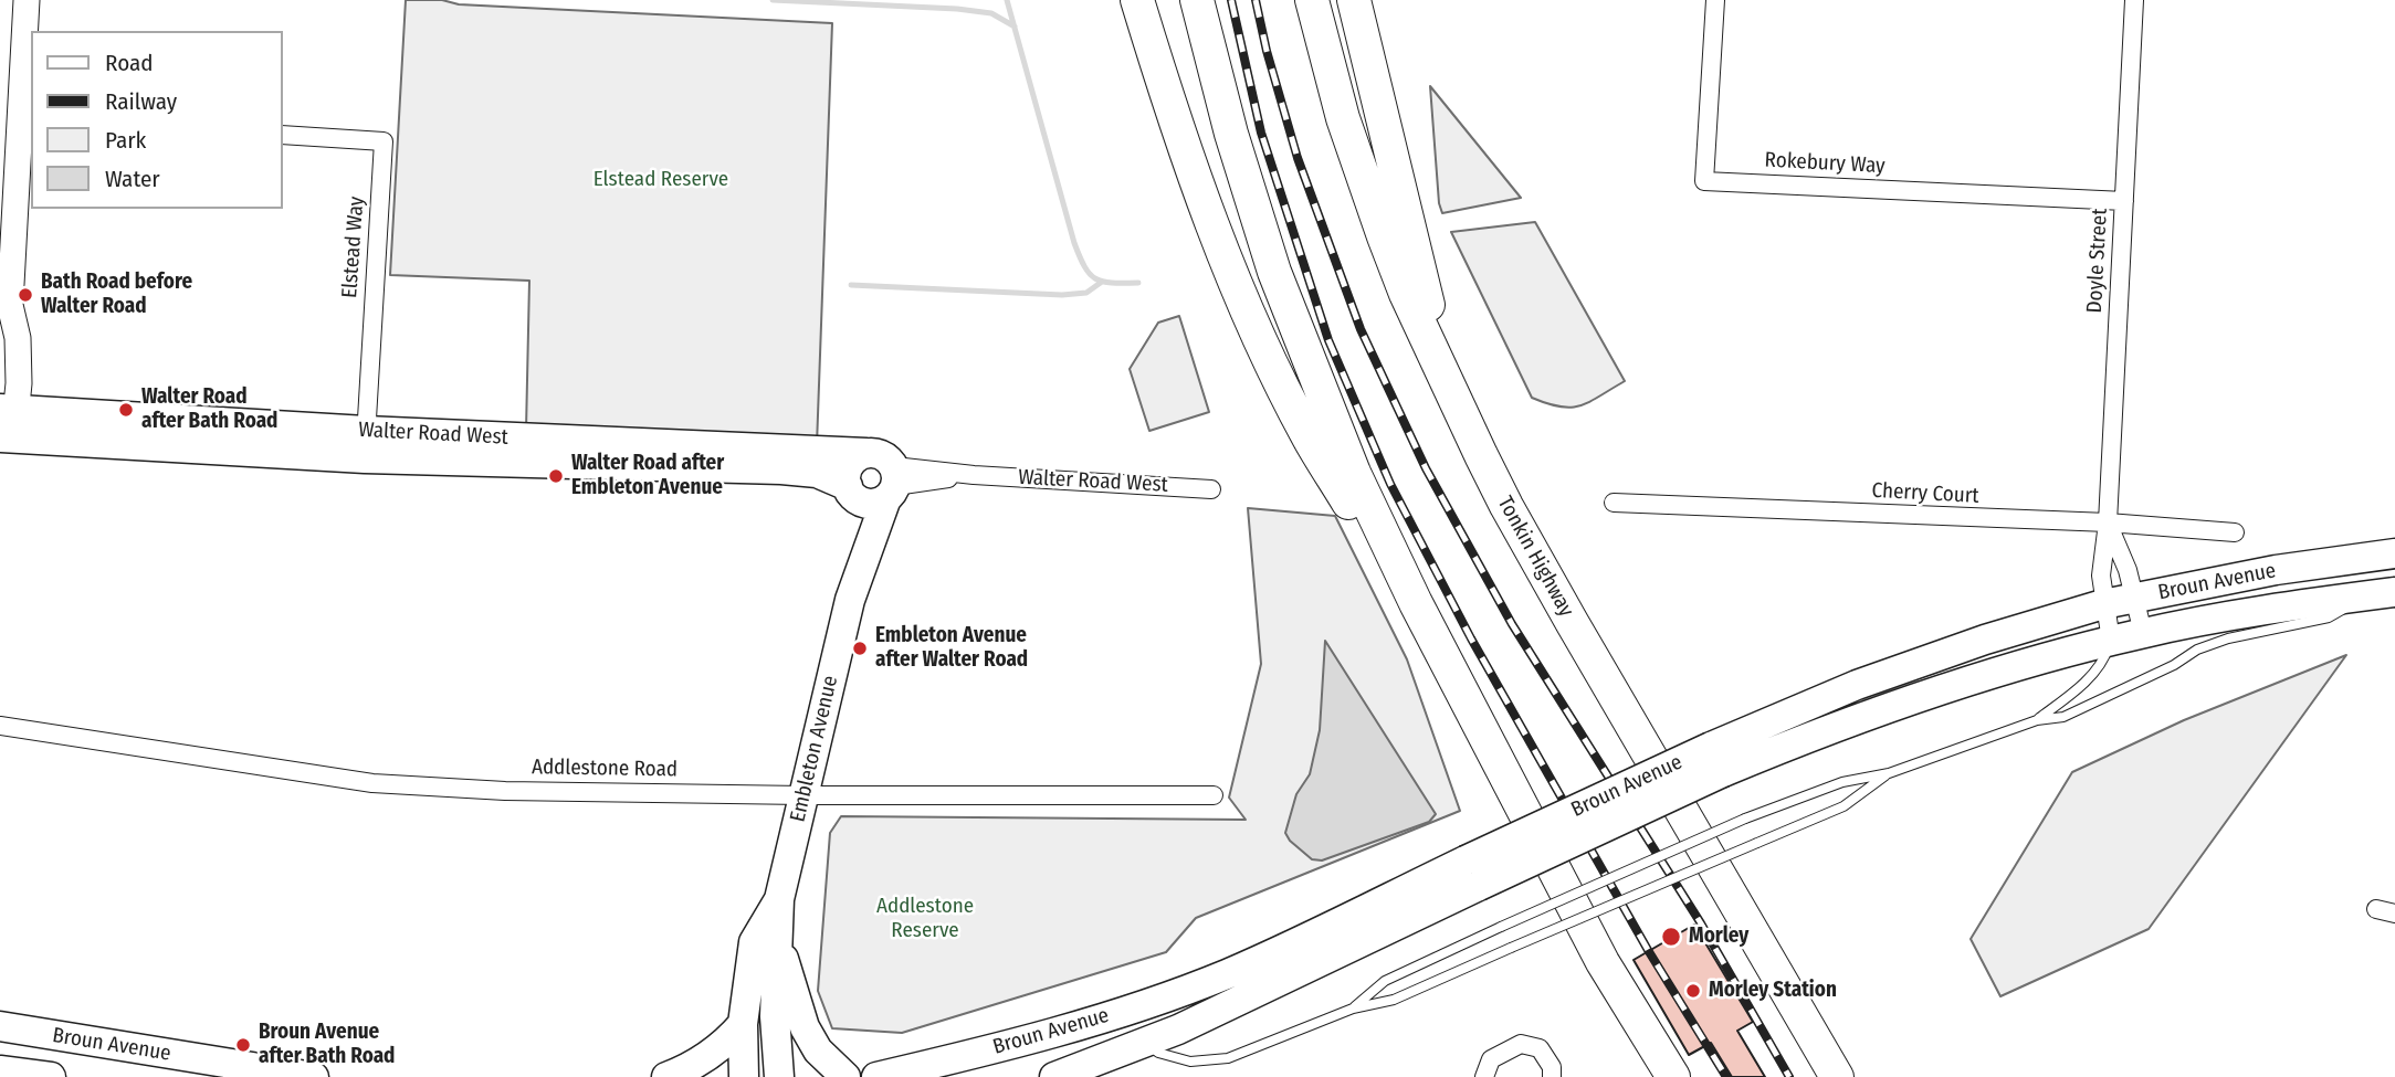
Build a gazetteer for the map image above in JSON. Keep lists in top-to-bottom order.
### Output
{
  "streets": {
    "highway": ["Tonkin Highway"],
    "main road": ["Walter Road West", "Broun Avenue", "Embleton Avenue"],
    "street": [
      "Rokebury Way",
      "Elstead Way",
      "Doyle Street",
      "Cherry Court",
      "Addlestone Road"
    ]
  },
  "crossings": [
    ["Rokebury Way", "Doyle Street"],
    ["Elstead Way", "Walter Road West"],
    ["Doyle Street", "Cherry Court"],
    ["Doyle Street", "Broun Avenue"],
    ["Walter Road West", "Embleton Avenue"],
    ["Embleton Avenue", "Addlestone Road"]
  ],
  "parks": ["Elstead Reserve", "Addlestone Reserve"],
  "places": [
    "Bath Road before Walter Road",
    "Walter Road after Bath Road",
    "Walter Road after Embleton Avenue",
    "Embleton Avenue after Walter Road",
    "Morley",
    "Morley Station",
    "Broun Avenue after Bath Road"
  ],
  "legend": [
    "Road",
    "Railway",
    "Park",
    "Water"
  ]
}
